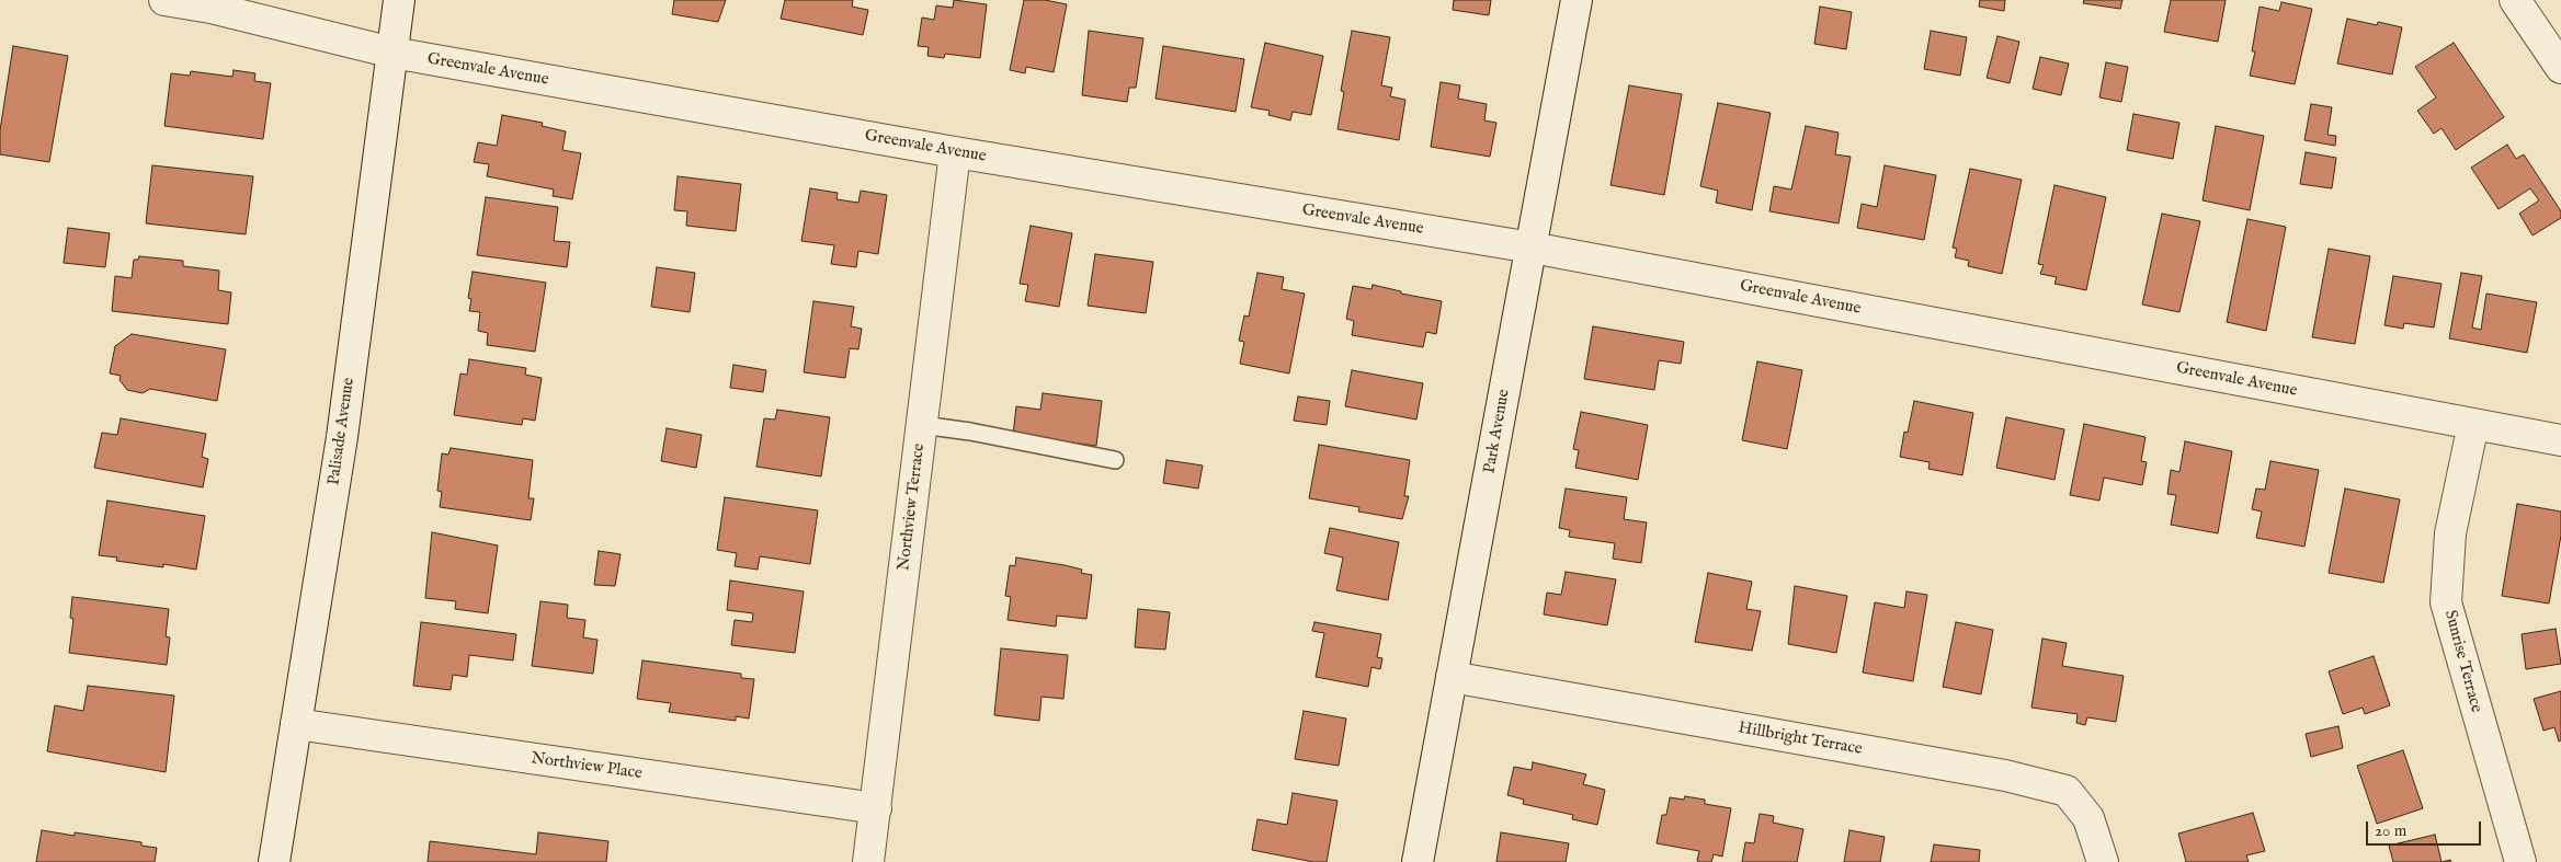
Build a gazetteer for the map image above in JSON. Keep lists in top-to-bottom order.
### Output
{
  "streets": {
    "street": [
      "Greenvale Avenue",
      "Palisade Avenue",
      "Park Avenue",
      "Northview Terrace",
      "Sunrise Terrace",
      "Hillbright Terrace",
      "Northview Place"
    ]
  },
  "crossings": [
    ["Greenvale Avenue", "Palisade Avenue"],
    ["Greenvale Avenue", "Park Avenue"],
    ["Greenvale Avenue", "Northview Terrace"],
    ["Greenvale Avenue", "Sunrise Terrace"],
    ["Palisade Avenue", "Northview Place"],
    ["Park Avenue", "Hillbright Terrace"],
    ["Northview Terrace", "Northview Place"]
  ],
  "scale_bar": "20 m"
}
